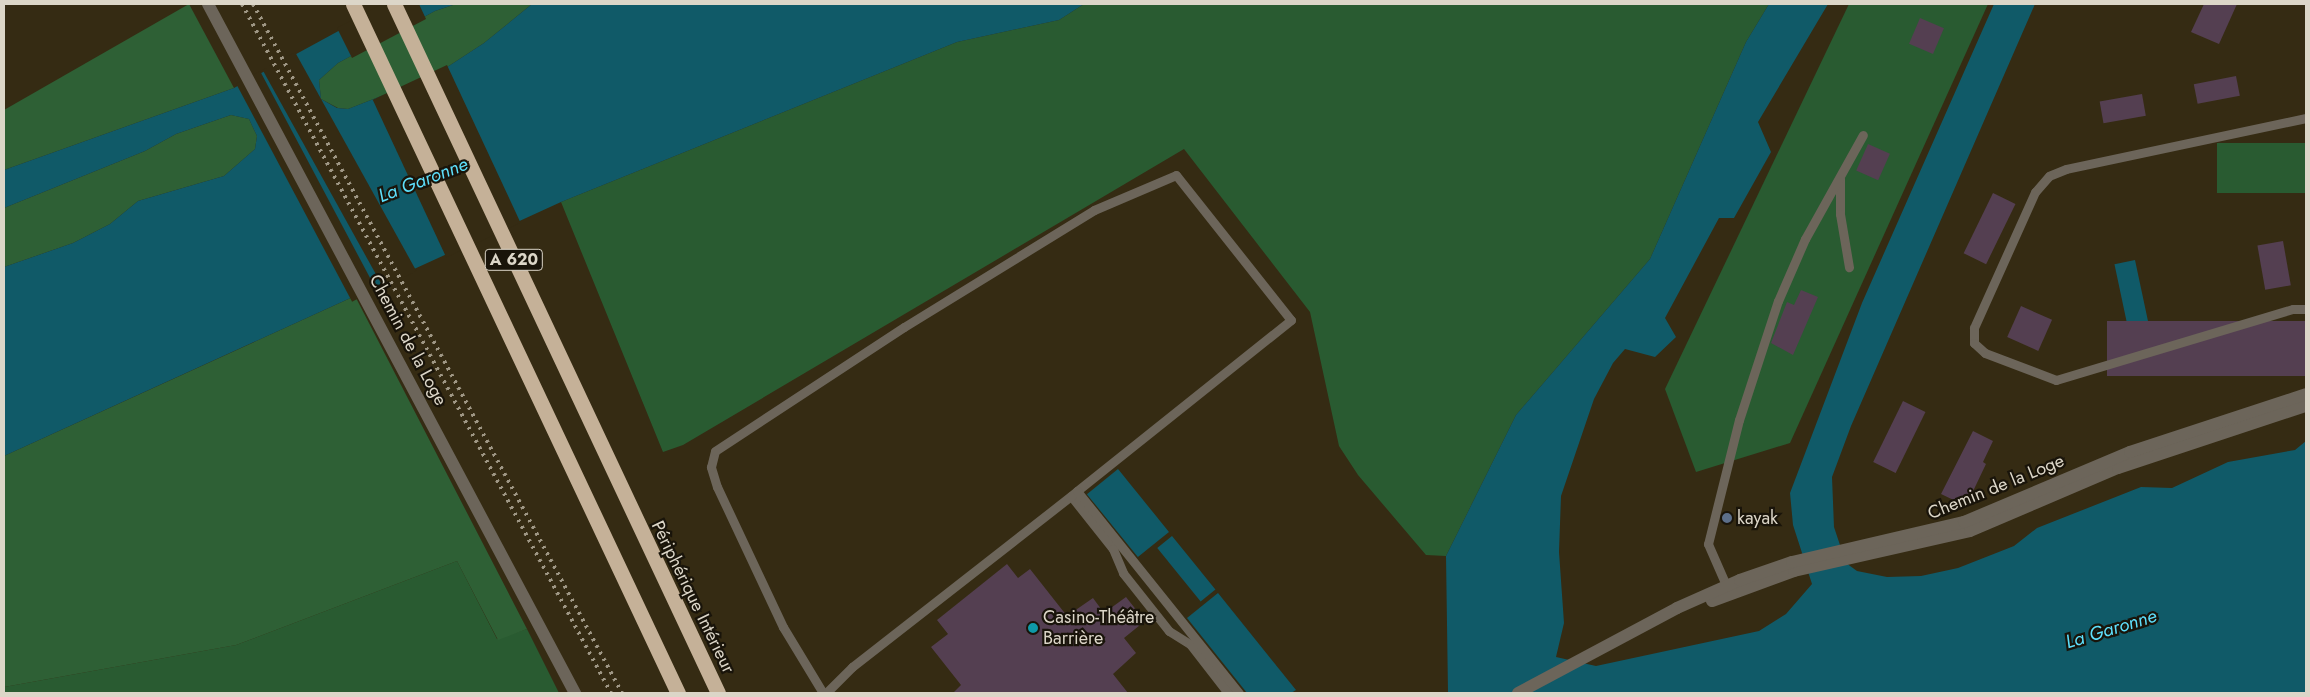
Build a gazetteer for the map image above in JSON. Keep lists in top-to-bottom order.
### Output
{
  "streets": {
    "highway": ["A 620", "Périphérique Intérieur"],
    "street": ["Chemin de la Loge"]
  },
  "water": ["La Garonne"],
  "places": ["kayak", "Casino-Théâtre Barrière"]
}
